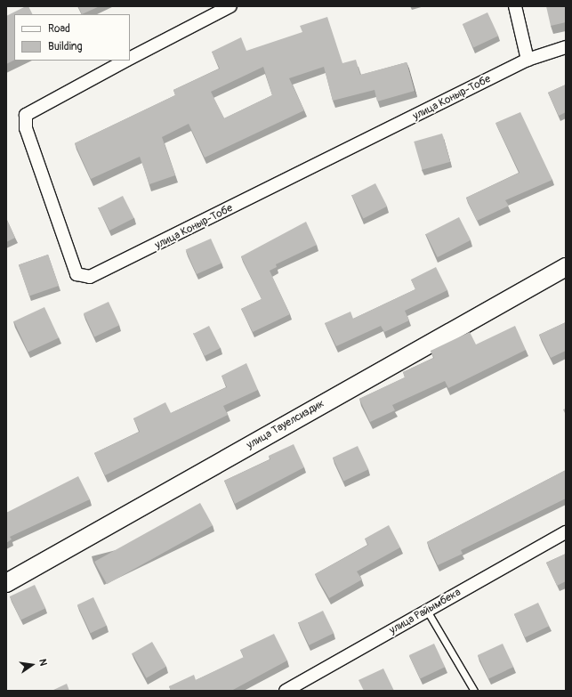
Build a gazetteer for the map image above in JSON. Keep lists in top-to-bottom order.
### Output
{
  "streets": {
    "street": ["улица Коныр-Тобе", "улица Тауелсиздик", "улица Райымбека"]
  },
  "legend": ["Road", "Building"],
  "north": "right"
}
